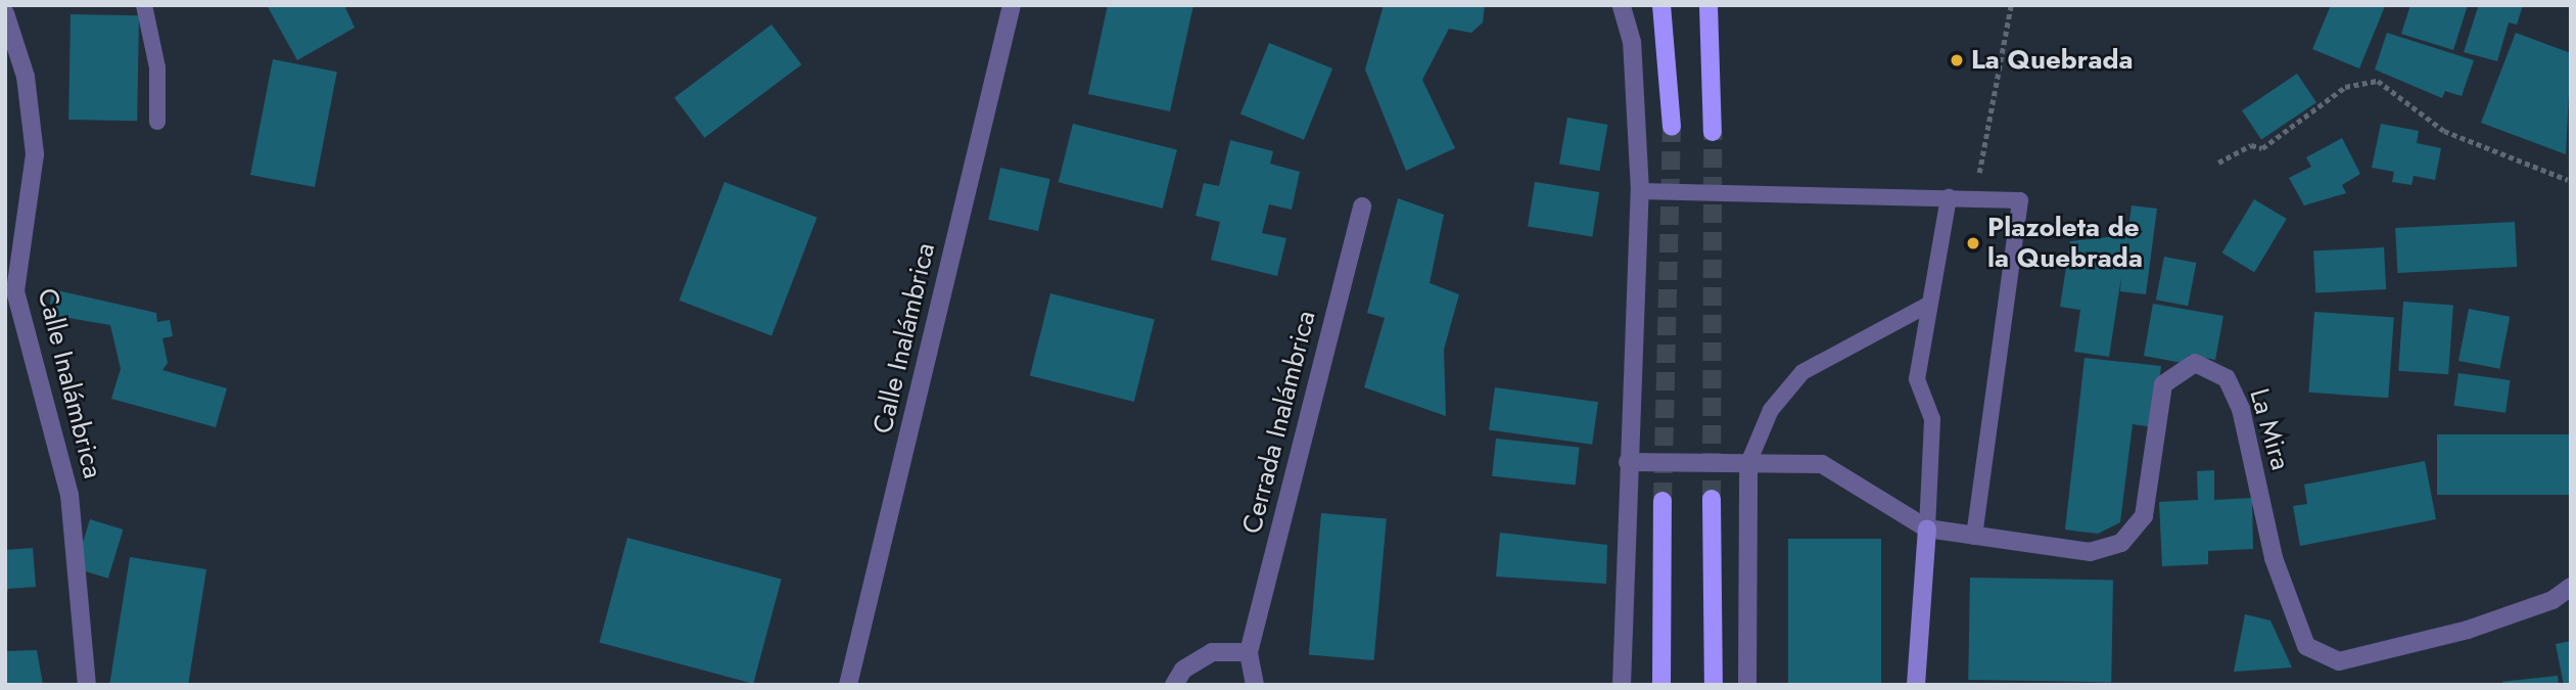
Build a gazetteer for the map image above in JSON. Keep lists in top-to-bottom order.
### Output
{
  "streets": {
    "street": ["Calle Inalámbrica", "Cerrada Inalámbrica", "La Mira"]
  },
  "places": ["La Quebrada", "Plazoleta de la Quebrada"]
}
